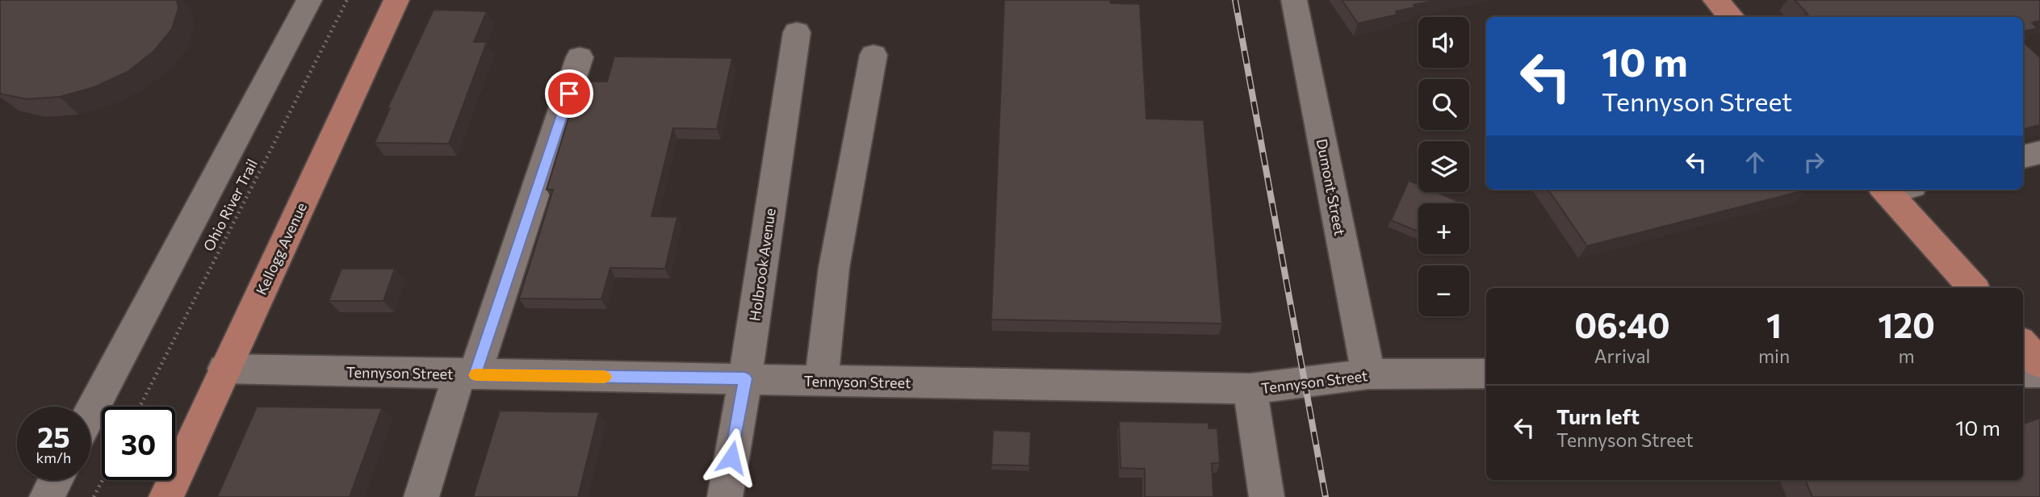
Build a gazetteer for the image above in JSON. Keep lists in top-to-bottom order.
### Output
{
  "streets": {
    "main road": ["Kellogg Avenue"],
    "street": ["Dumont Street", "Holbrook Avenue", "Tennyson Street"],
    "path": ["Ohio River Trail"]
  },
  "crossings": [
    ["Dumont Street", "Tennyson Street"],
    ["Kellogg Avenue", "Tennyson Street"],
    ["Holbrook Avenue", "Tennyson Street"]
  ],
  "page": {
    "map_buttons": ["+", "−"],
    "turn": ["10 m", "Tennyson Street"],
    "eta": [
      "06:40",
      "Arrival",
      "1",
      "min",
      "120",
      "m"
    ],
    "list": [
      {
        "name": "Turn left",
        "note": "Tennyson Street",
        "value": "10 m"
      }
    ],
    "speed": "25 km/h",
    "limit": "30"
  }
}
